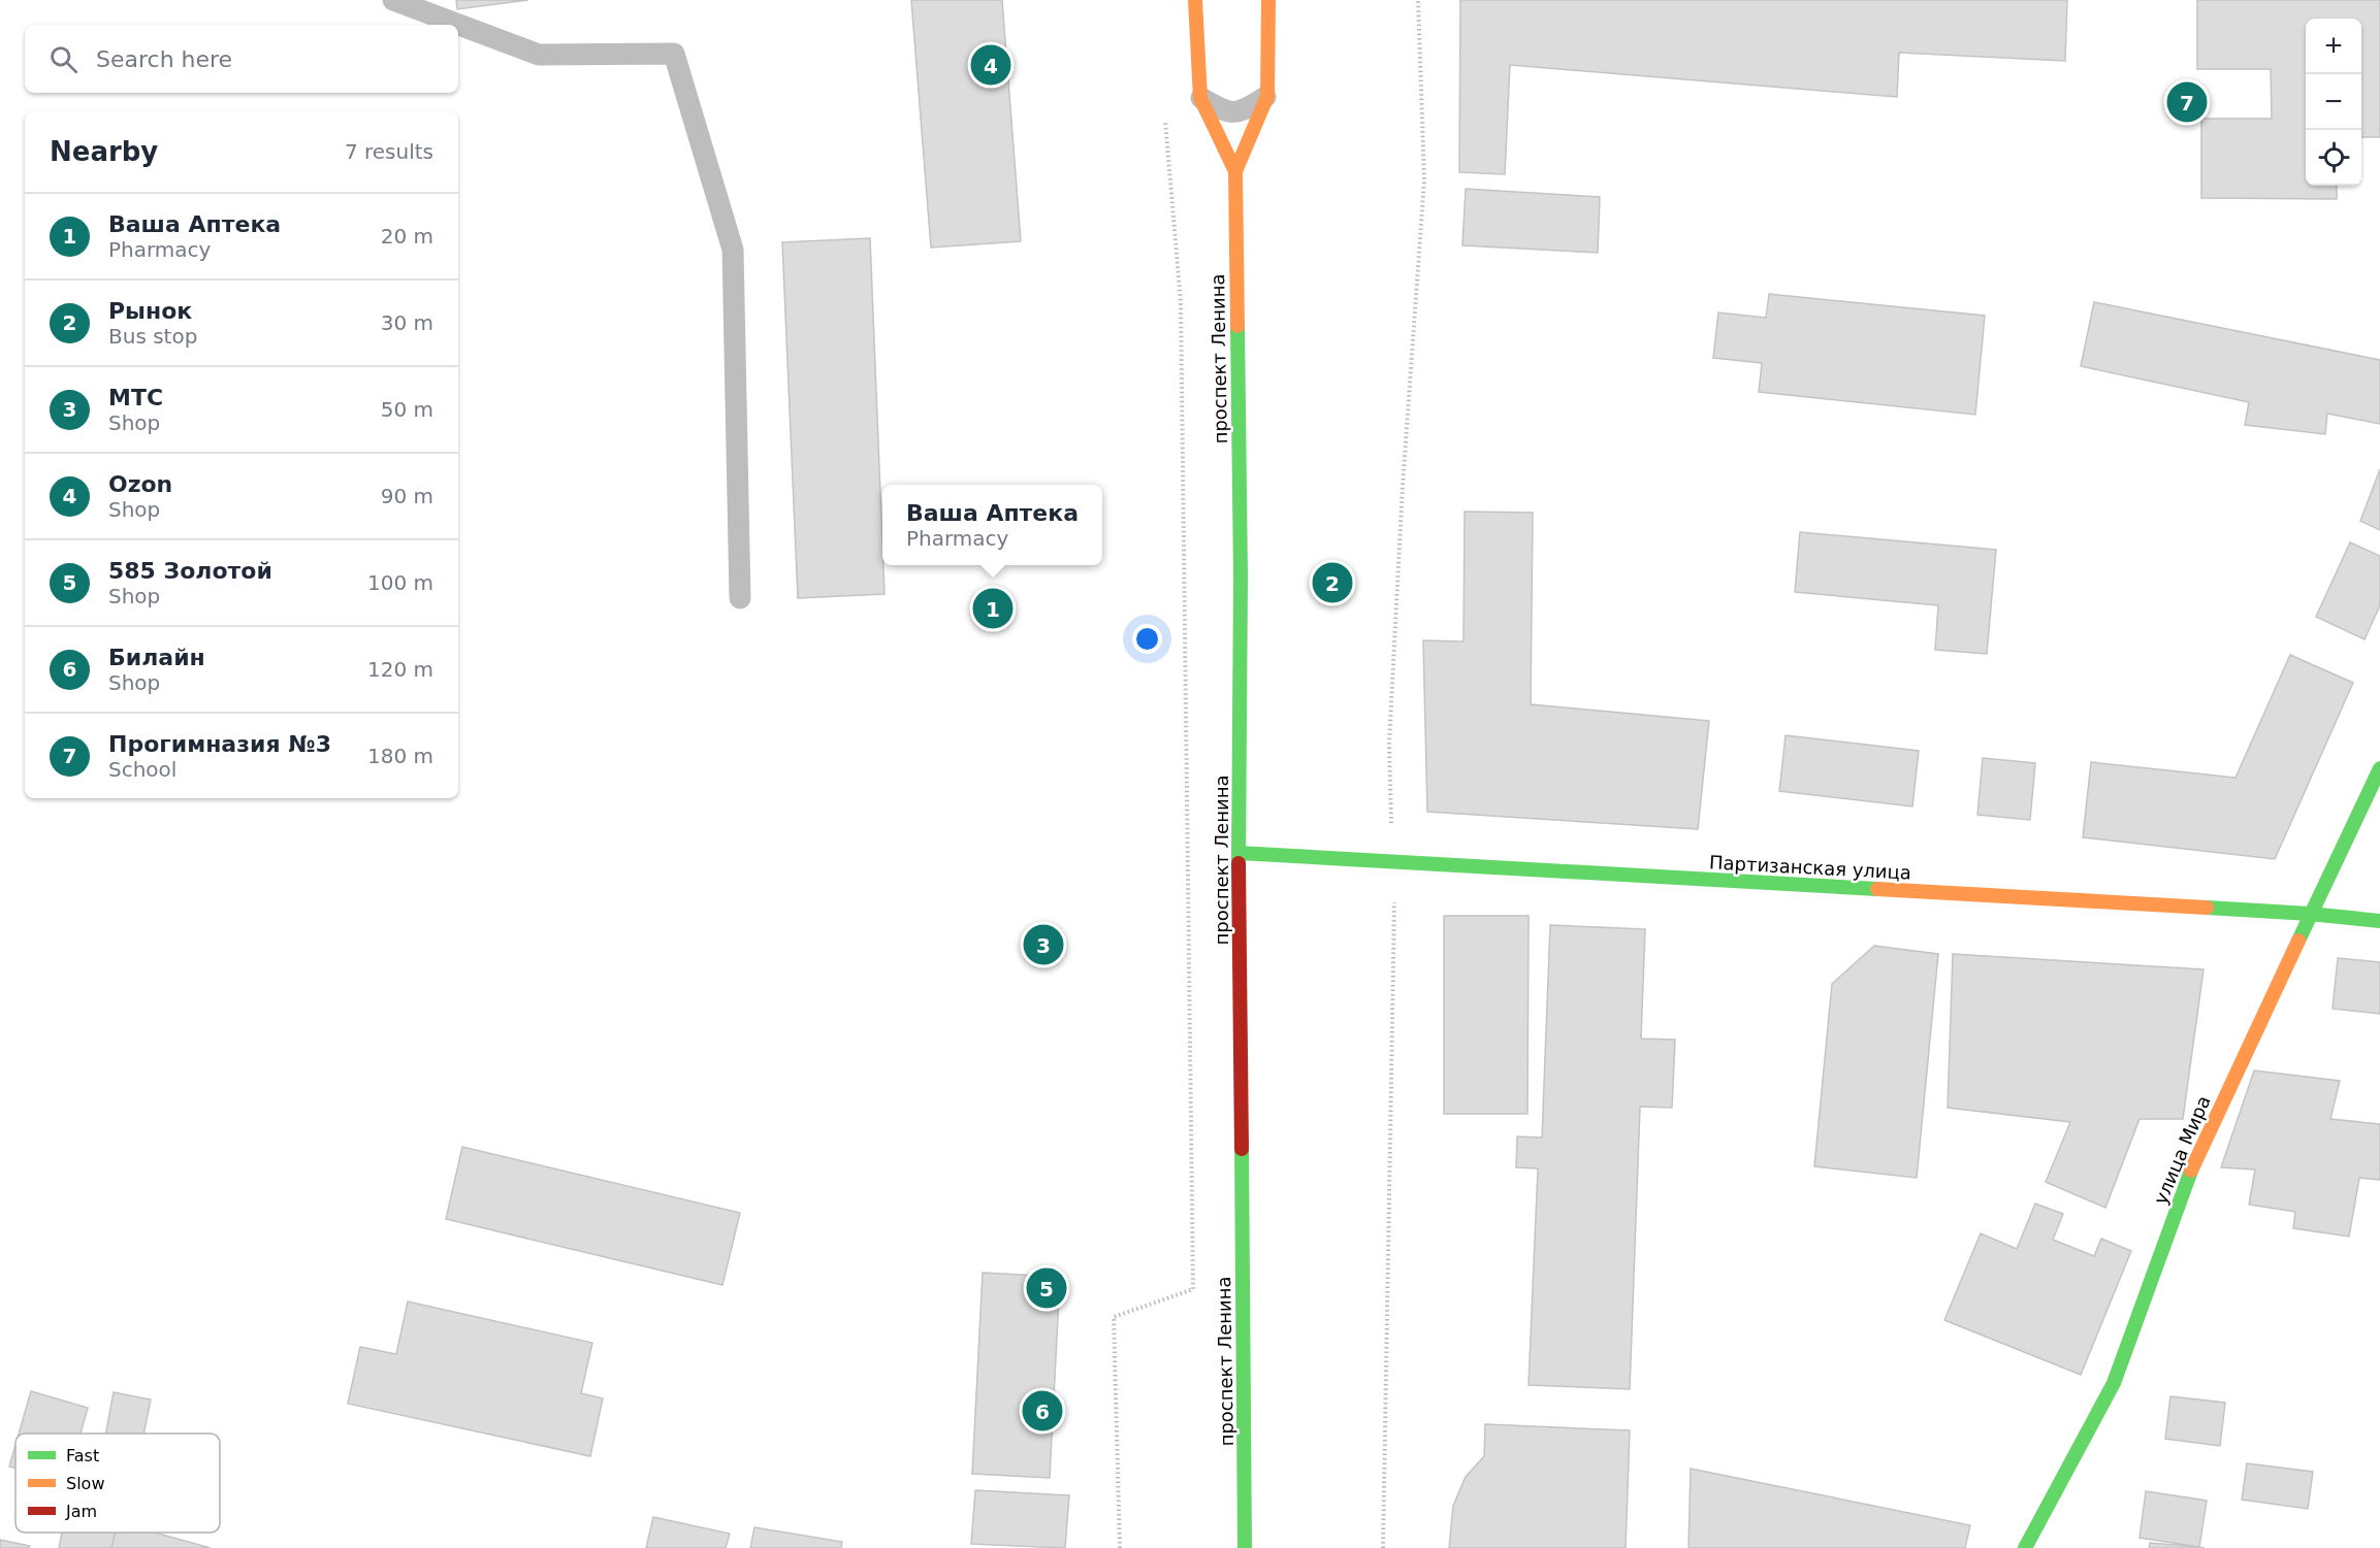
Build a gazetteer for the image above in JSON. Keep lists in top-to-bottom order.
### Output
{
  "streets": {
    "street": ["проспект Ленина", "Партизанская улица", "улица Мира"]
  },
  "crossings": [
    ["проспект Ленина", "Партизанская улица"],
    ["Партизанская улица", "улица Мира"]
  ],
  "legend": ["Fast", "Slow", "Jam"],
  "page": {
    "map_buttons": ["+", "−"],
    "search": "Search here",
    "pins": [
      "4",
      "7",
      "2",
      "1",
      "3",
      "5",
      "6"
    ],
    "heading": ["Nearby", "7 results"],
    "list": [
      {
        "mark": "1",
        "name": "Ваша Аптека",
        "note": "Pharmacy",
        "value": "20 m"
      },
      {
        "mark": "2",
        "name": "Рынок",
        "note": "Bus stop",
        "value": "30 m"
      },
      {
        "mark": "3",
        "name": "МТС",
        "note": "Shop",
        "value": "50 m"
      },
      {
        "mark": "4",
        "name": "Ozon",
        "note": "Shop",
        "value": "90 m"
      },
      {
        "mark": "5",
        "name": "585 Золотой",
        "note": "Shop",
        "value": "100 m"
      },
      {
        "mark": "6",
        "name": "Билайн",
        "note": "Shop",
        "value": "120 m"
      },
      {
        "mark": "7",
        "name": "Прогимназия №3",
        "note": "School",
        "value": "180 m"
      }
    ],
    "popup": ["Ваша Аптека", "Pharmacy"]
  }
}
